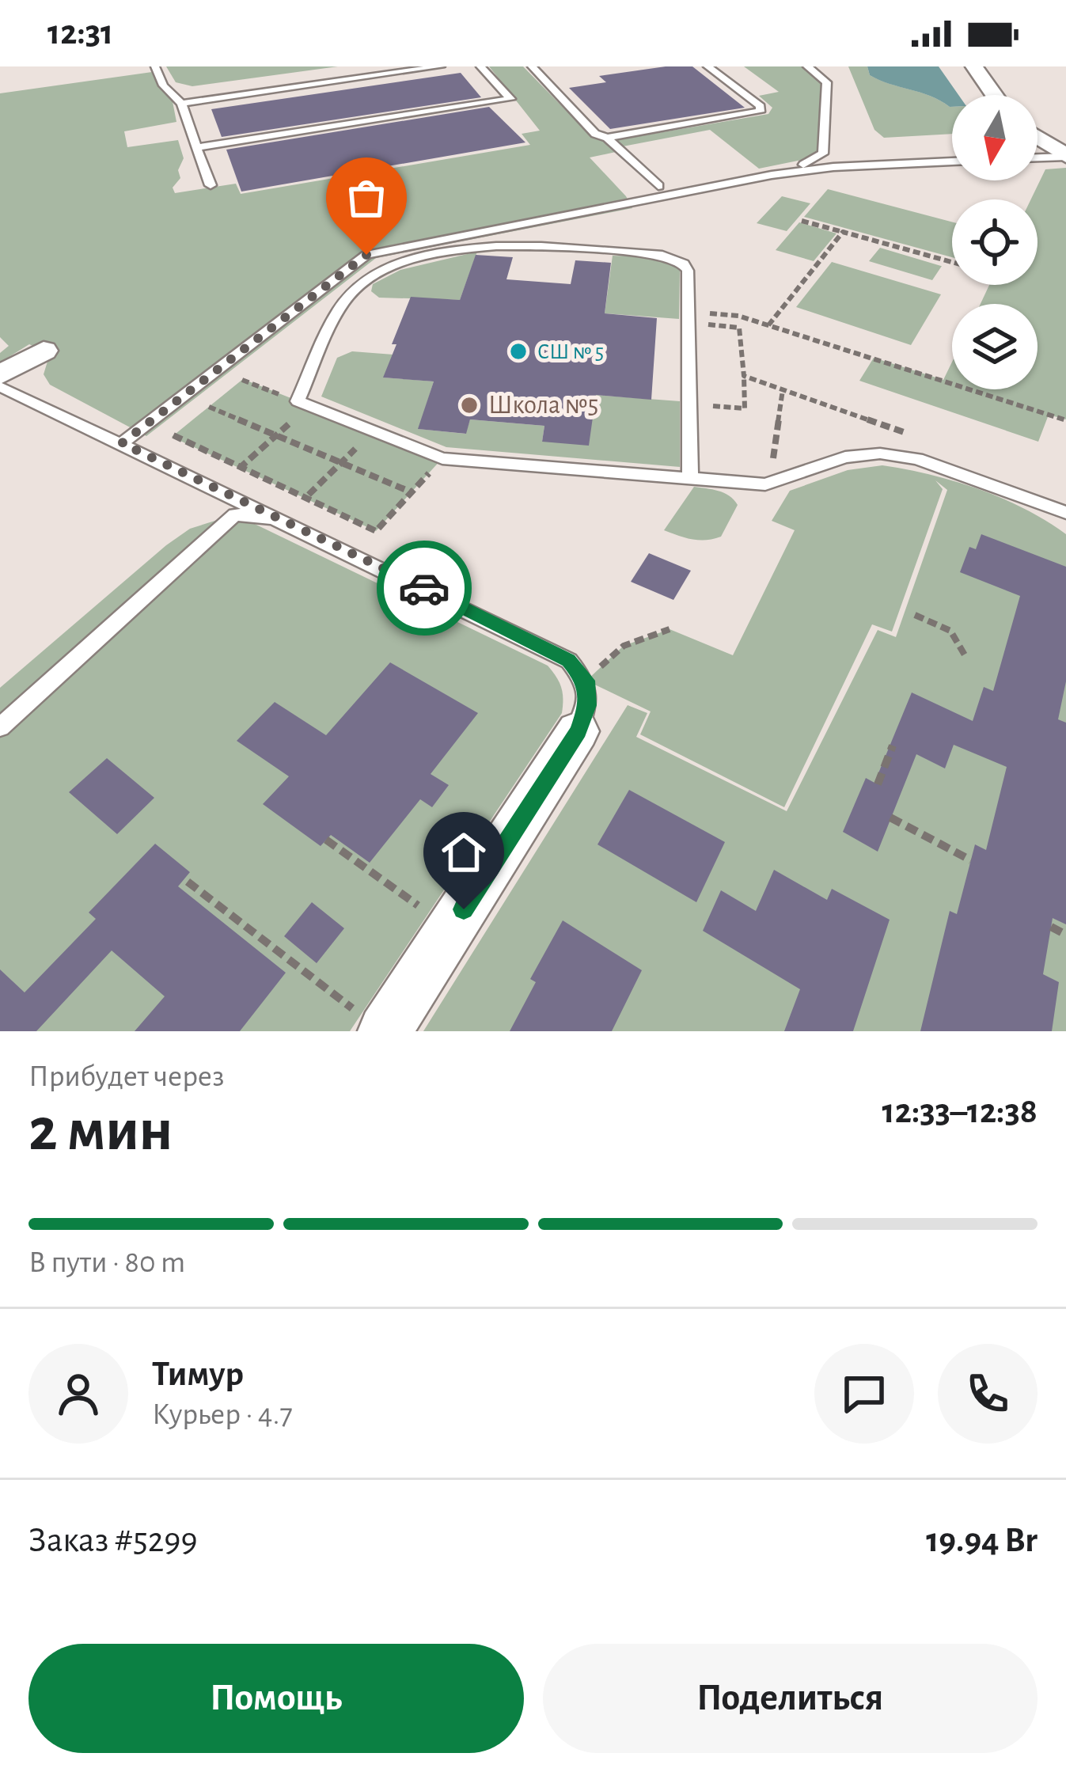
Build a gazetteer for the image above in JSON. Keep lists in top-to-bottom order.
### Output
{
  "places": ["СШ № 5", "Школа №5"],
  "north": "bottom",
  "page": {
    "status": "12:31",
    "heading": ["2 мин", "Прибудет через", "12:33–12:38"],
    "panel": [
      "Тимур",
      "Курьер · 4.7",
      "Заказ #5299",
      "19.94 Br"
    ],
    "bar": "В пути · 80 m",
    "buttons": ["Помощь", "Поделиться"]
  }
}
